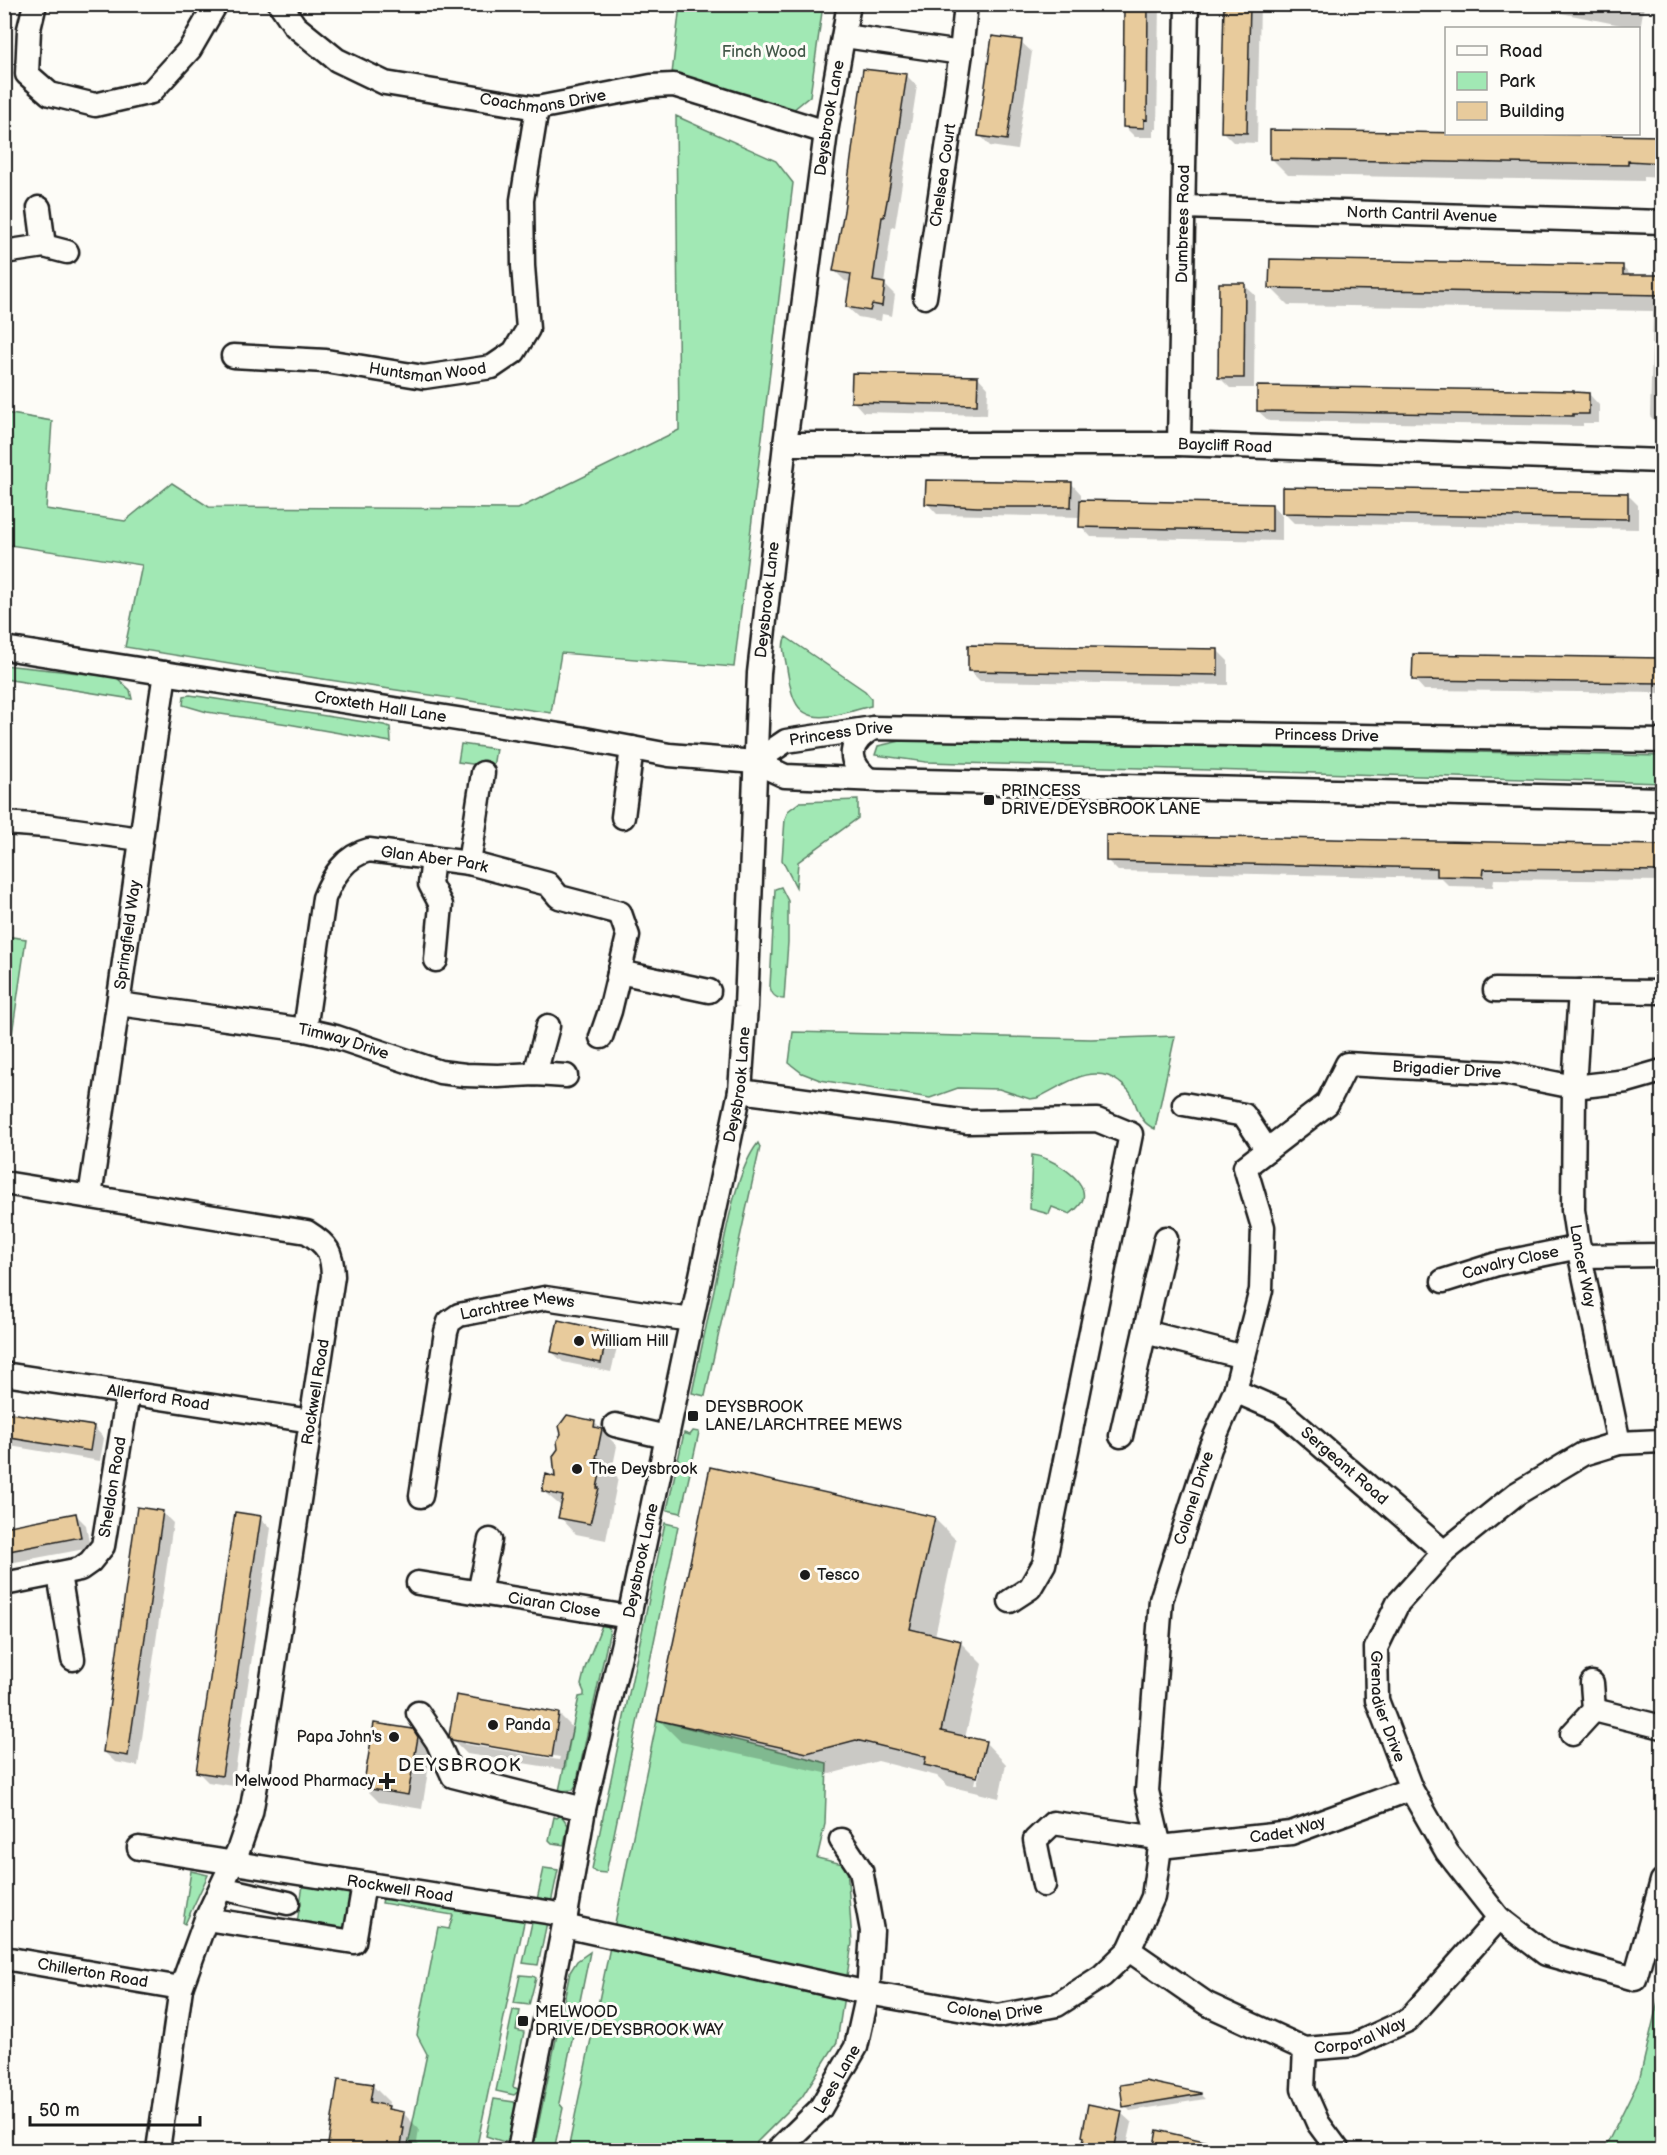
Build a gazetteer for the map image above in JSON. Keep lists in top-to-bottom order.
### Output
{
  "streets": {
    "street": [
      "Coachmans Drive",
      "Deysbrook Lane",
      "Chelsea Court",
      "North Cantril Avenue",
      "Dumbrees Road",
      "Huntsman Wood",
      "Baycliff Road",
      "Croxteth Hall Lane",
      "Princess Drive",
      "Glan Aber Park",
      "Springfield Way",
      "Timway Drive",
      "Brigadier Drive",
      "Cavalry Close",
      "Lancer Way",
      "Larchtree Mews",
      "Rockwell Road",
      "Allerford Road",
      "Sergeant Road",
      "Sheldon Road",
      "Colonel Drive",
      "Ciaran Close",
      "Grenadier Drive",
      "Cadet Way",
      "Chillerton Road",
      "Corporal Way",
      "Lees Lane"
    ]
  },
  "crossings": [
    ["Coachmans Drive", "Deysbrook Lane"],
    ["Coachmans Drive", "Huntsman Wood"],
    ["Deysbrook Lane", "Baycliff Road"],
    ["Deysbrook Lane", "Croxteth Hall Lane"],
    ["Deysbrook Lane", "Princess Drive"],
    ["Deysbrook Lane", "Larchtree Mews"],
    ["Deysbrook Lane", "Rockwell Road"],
    ["Deysbrook Lane", "Colonel Drive"],
    ["Deysbrook Lane", "Ciaran Close"],
    ["North Cantril Avenue", "Dumbrees Road"],
    ["Dumbrees Road", "Baycliff Road"],
    ["Croxteth Hall Lane", "Princess Drive"],
    ["Croxteth Hall Lane", "Springfield Way"],
    ["Glan Aber Park", "Timway Drive"],
    ["Springfield Way", "Timway Drive"],
    ["Springfield Way", "Rockwell Road"],
    ["Brigadier Drive", "Lancer Way"],
    ["Brigadier Drive", "Colonel Drive"],
    ["Cavalry Close", "Lancer Way"],
    ["Lancer Way", "Grenadier Drive"],
    ["Rockwell Road", "Allerford Road"],
    ["Rockwell Road", "Colonel Drive"],
    ["Rockwell Road", "Chillerton Road"],
    ["Allerford Road", "Sheldon Road"],
    ["Sergeant Road", "Colonel Drive"],
    ["Sergeant Road", "Grenadier Drive"],
    ["Colonel Drive", "Cadet Way"],
    ["Colonel Drive", "Corporal Way"],
    ["Colonel Drive", "Lees Lane"],
    ["Grenadier Drive", "Cadet Way"],
    ["Grenadier Drive", "Corporal Way"]
  ],
  "districts": ["DEYSBROOK"],
  "parks": ["Finch Wood"],
  "places": {
    "transit": ["PRINCESS DRIVE/DEYSBROOK LANE", "DEYSBROOK LANE/LARCHTREE MEWS", "MELWOOD DRIVE/DEYSBROOK WAY"],
    "other": [
      "William Hill",
      "The Deysbrook",
      "Tesco",
      "Panda",
      "Papa John's"
    ],
    "health": ["Melwood Pharmacy"]
  },
  "legend": ["Road", "Park", "Building"],
  "scale_bar": "50 m"
}
